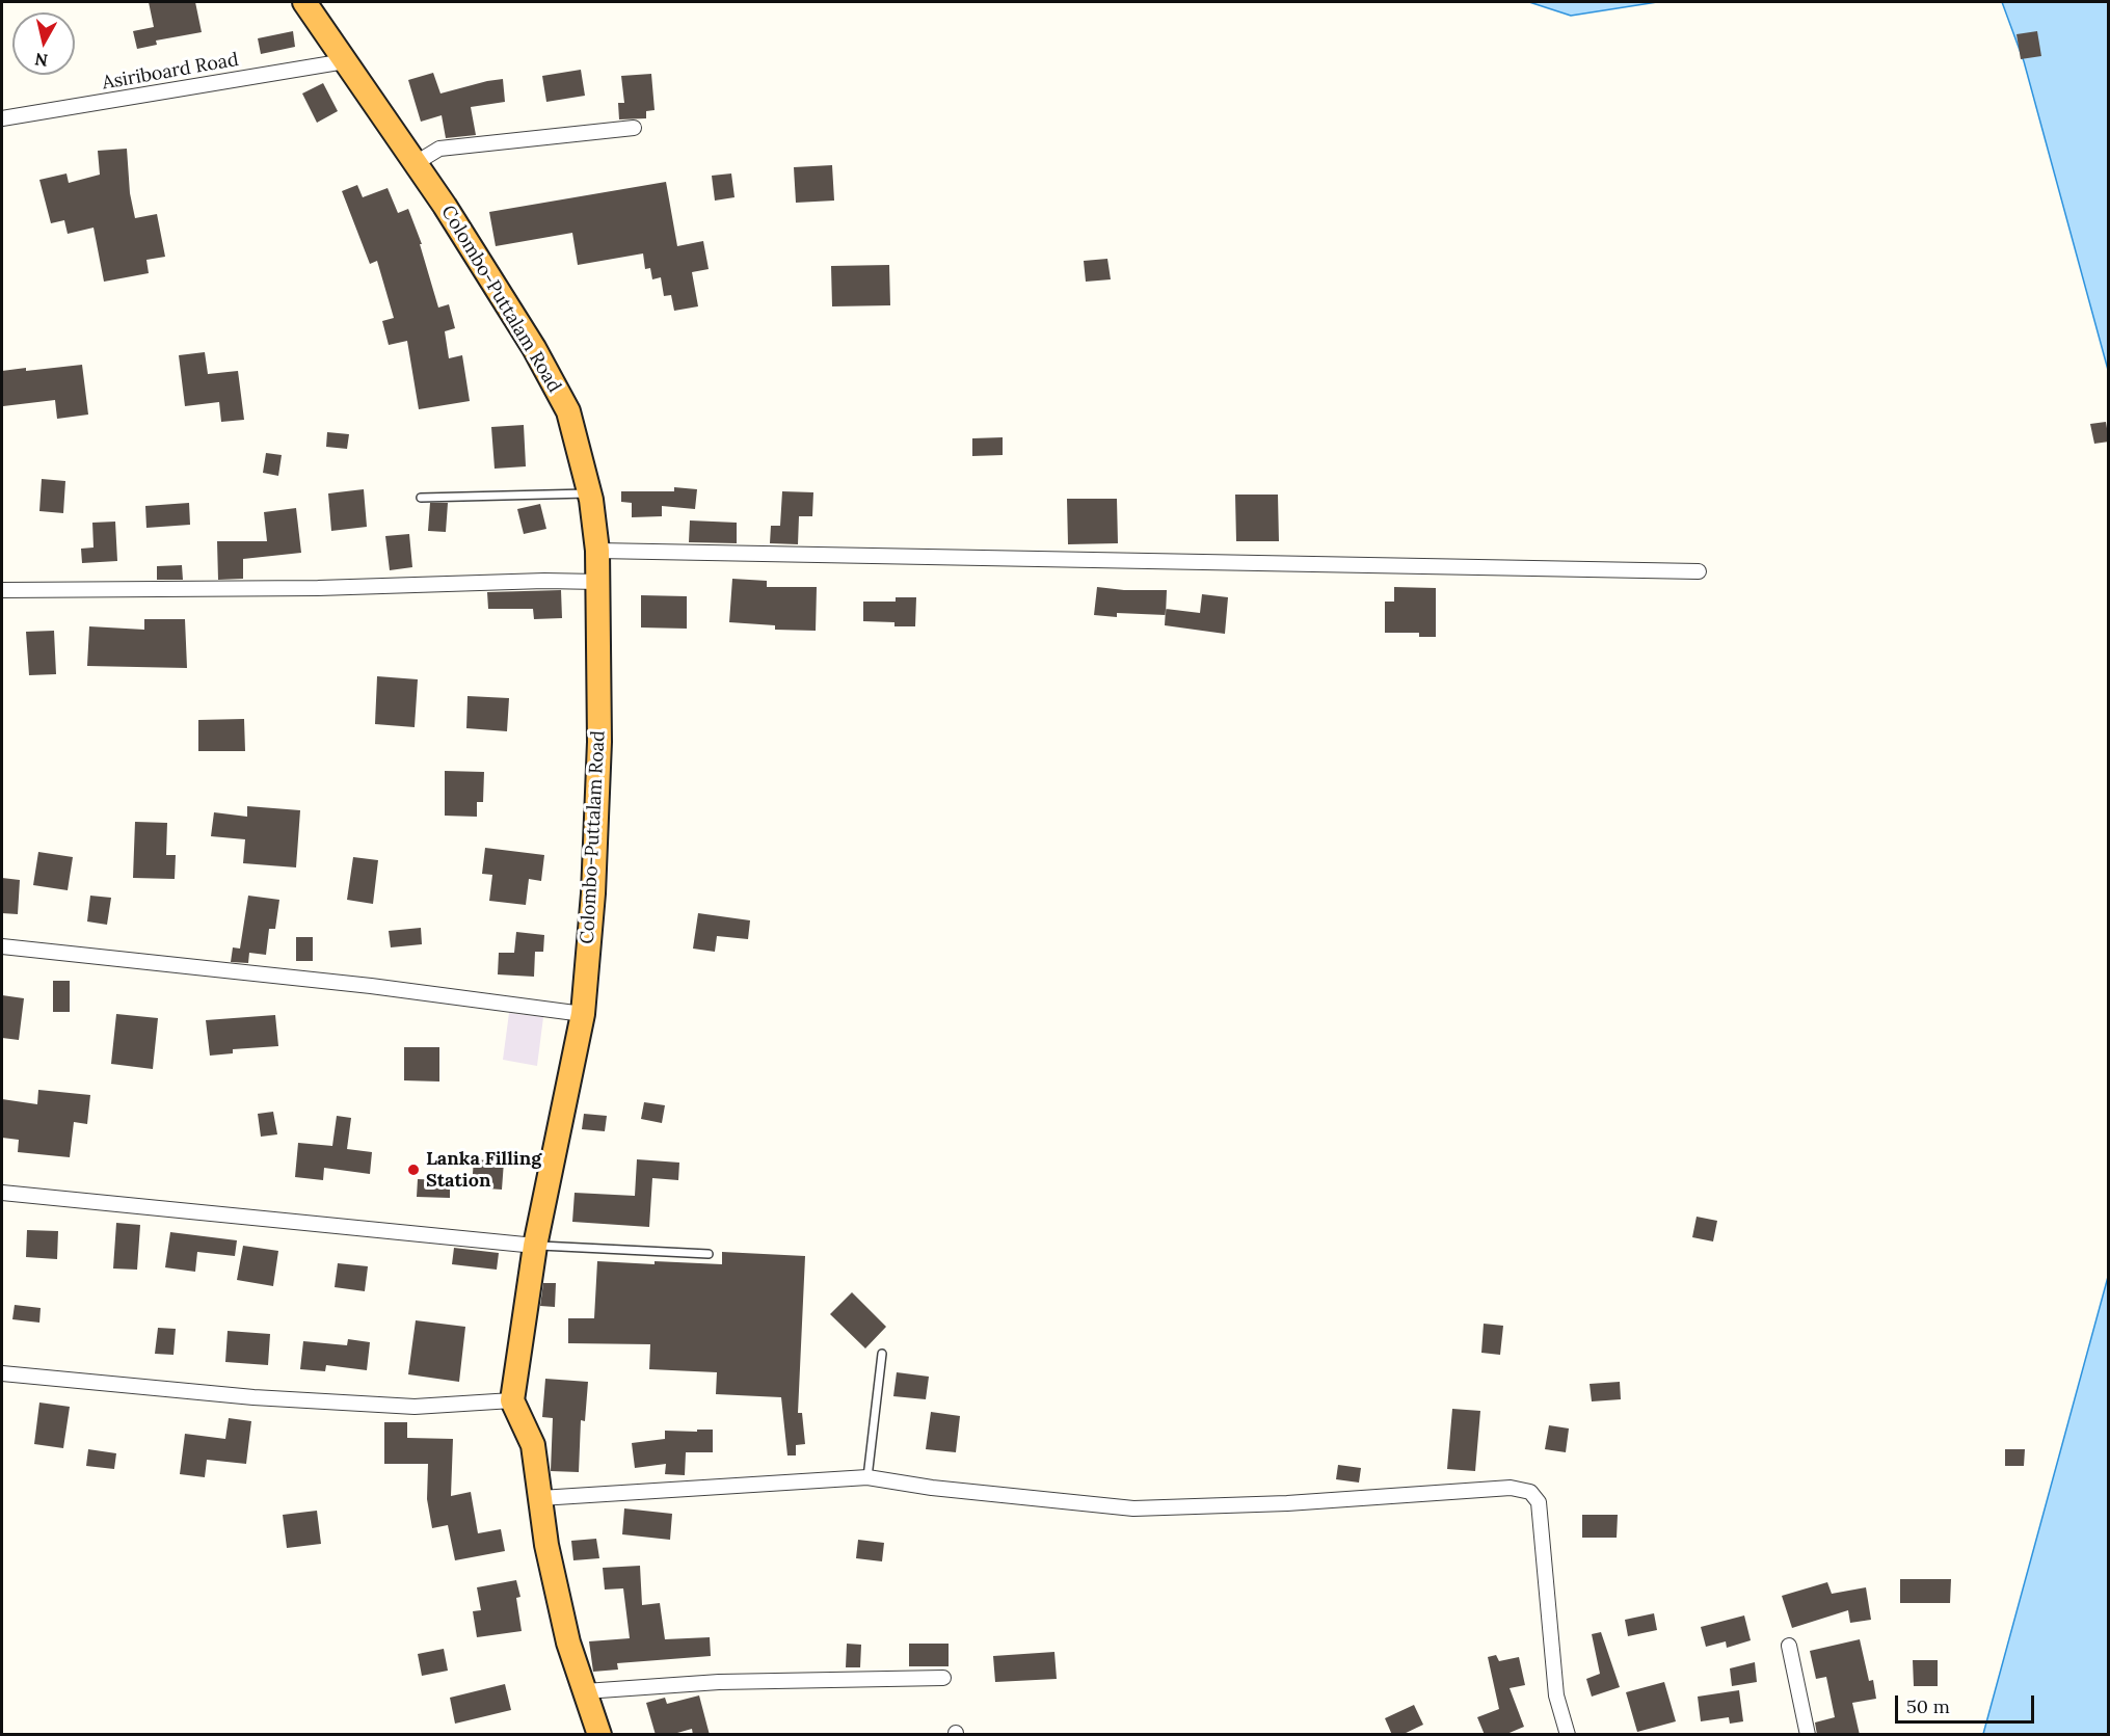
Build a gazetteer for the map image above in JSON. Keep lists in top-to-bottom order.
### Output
{
  "streets": {
    "highway": ["Colombo-Puttalam Road"],
    "street": ["Asiriboard Road"]
  },
  "crossings": [
    ["Asiriboard Road", "Colombo-Puttalam Road"]
  ],
  "places": ["Lanka Filling Station"],
  "scale_bar": "50 m",
  "north": "bottom"
}
